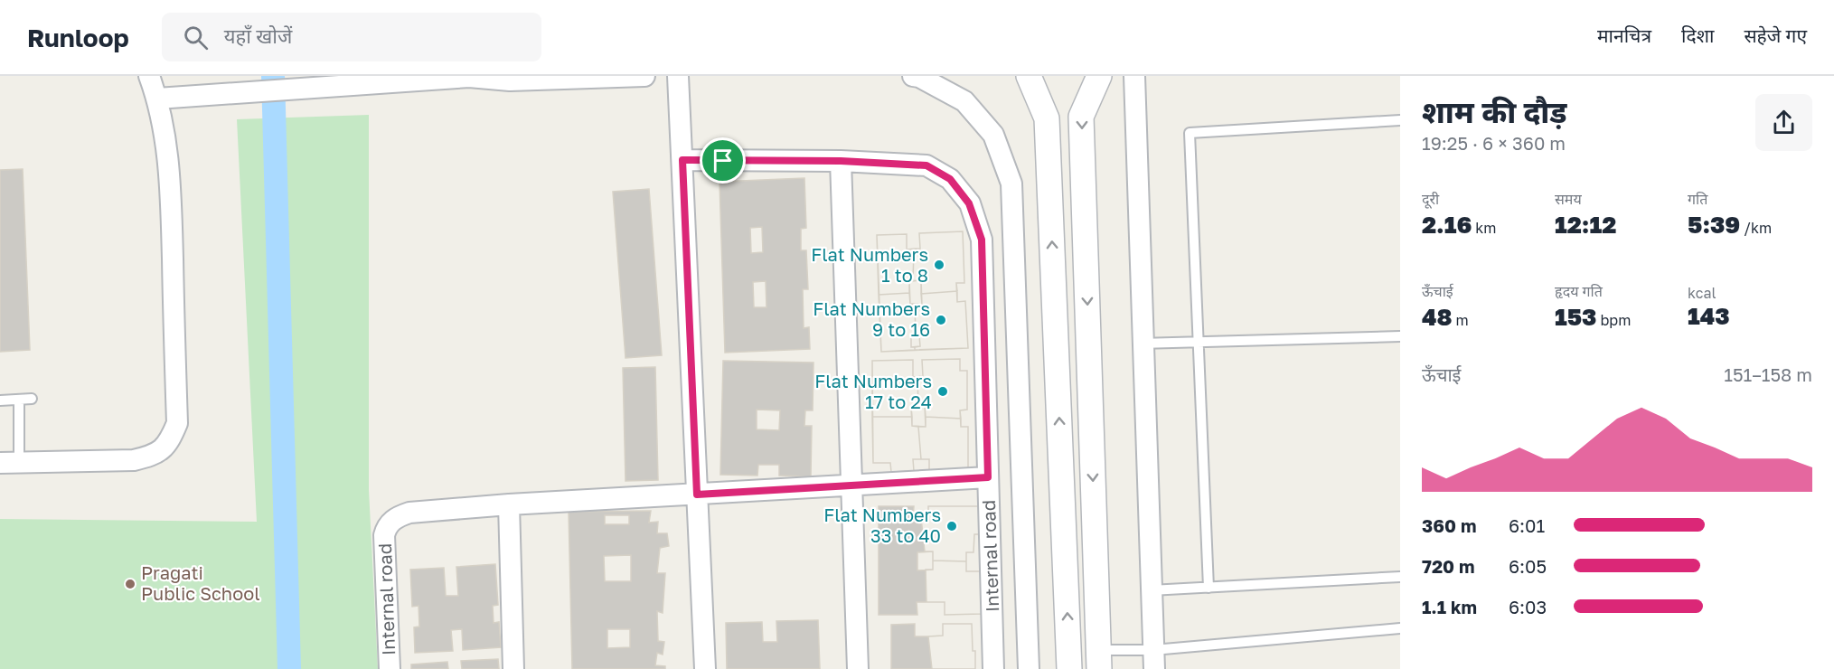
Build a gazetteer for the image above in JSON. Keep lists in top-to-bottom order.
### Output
{
  "streets": {
    "street": ["Internal road"]
  },
  "places": [
    "Flat Numbers 1 to 8",
    "Flat Numbers 9 to 16",
    "Flat Numbers 17 to 24",
    "Flat Numbers 33 to 40",
    "Pragati Public School"
  ],
  "page": {
    "header": "Runloop",
    "search": "यहाँ खोजें",
    "nav": ["मानचित्र", "दिशा", "सहेजे गए"],
    "heading": ["शाम की दौड़", "19:25 · 6 × 360 m"],
    "stats": [
      ["दूरी", "2.16 km"],
      ["समय", "12:12"],
      ["गति", "5:39 /km"],
      ["ऊँचाई", "48 m"],
      ["हृदय गति", "153 bpm"],
      ["kcal", "143"]
    ],
    "chart": ["ऊँचाई", "151–158 m"],
    "list": [
      {
        "name": "360 m",
        "note": "6:01"
      },
      {
        "name": "720 m",
        "note": "6:05"
      },
      {
        "name": "1.1 km",
        "note": "6:03"
      }
    ]
  }
}
